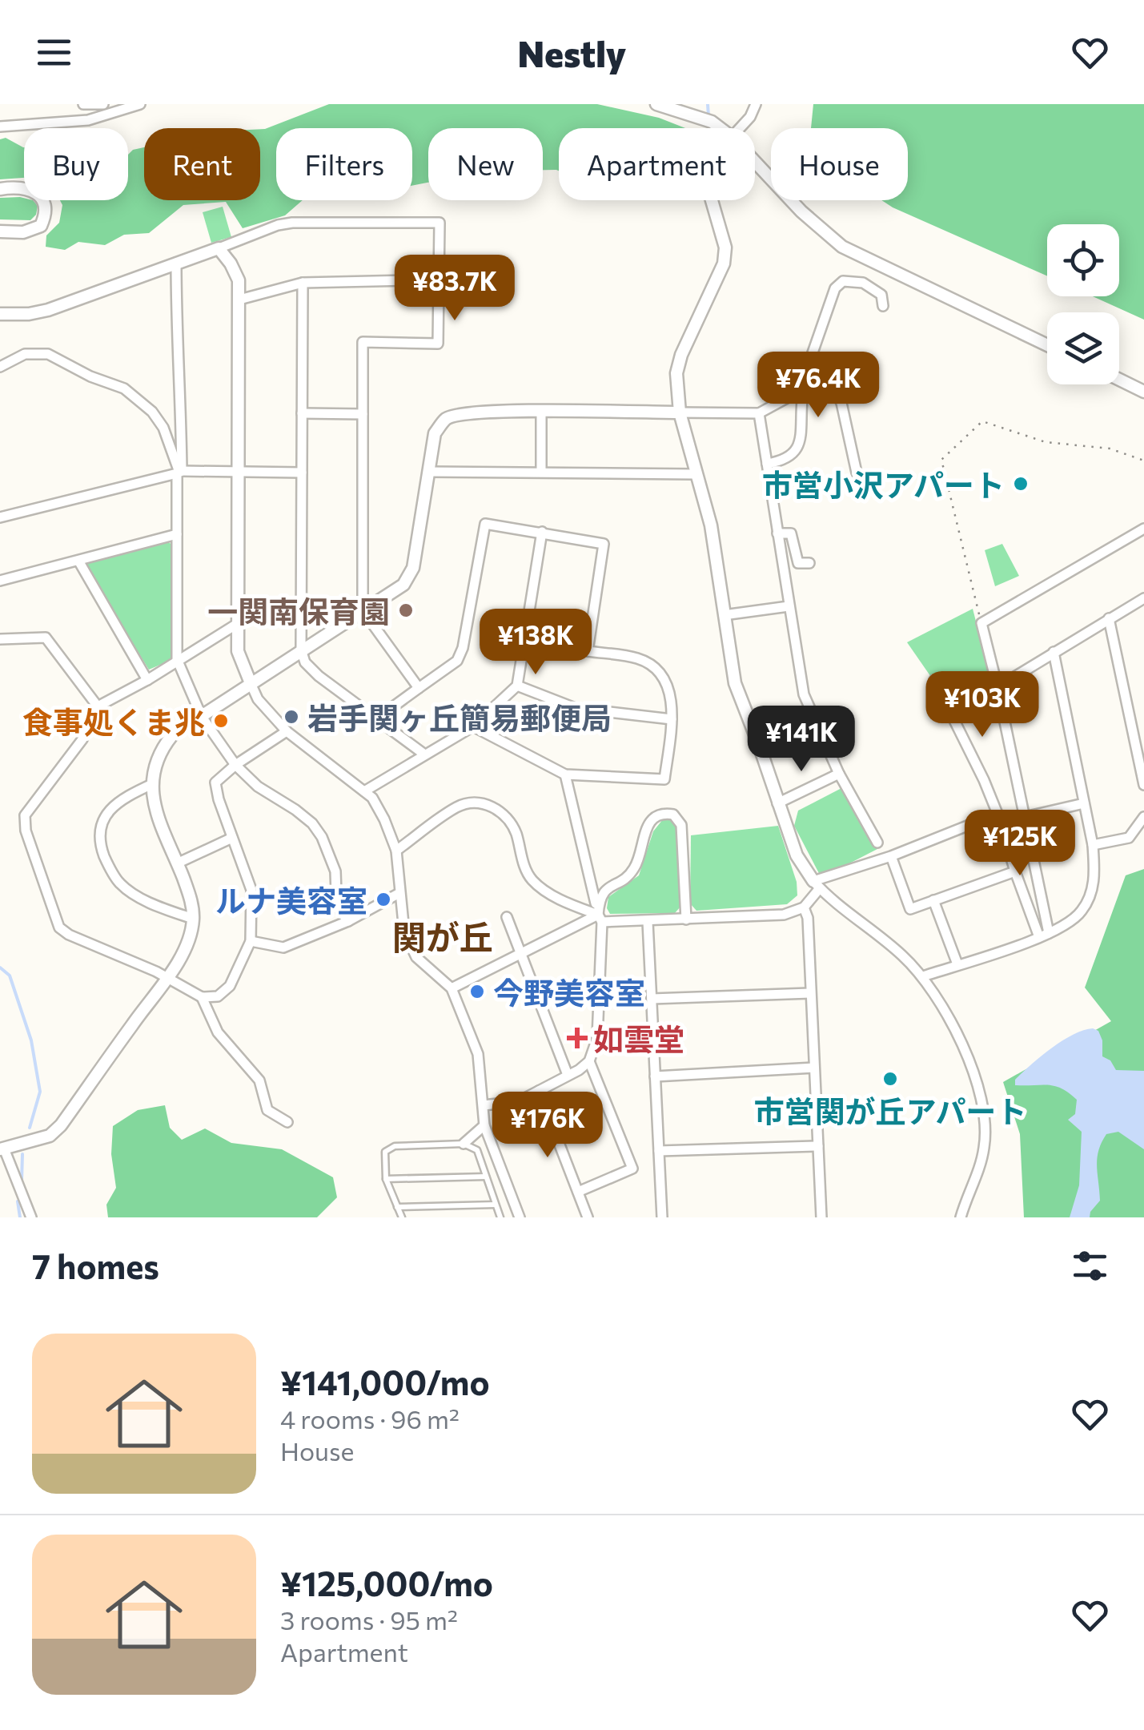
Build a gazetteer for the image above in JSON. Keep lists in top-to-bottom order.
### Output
{
  "districts": ["関が丘"],
  "places": {
    "other": [
      "市営小沢アパート",
      "一関南保育園",
      "岩手関ヶ丘簡易郵便局",
      "食事処くま兆",
      "ルナ美容室",
      "今野美容室",
      "市営関が丘アパート"
    ],
    "health": ["如雲堂"]
  },
  "page": {
    "header": "Nestly",
    "chip": [
      "Buy",
      "Rent",
      "Filters",
      "New",
      "Apartment",
      "House"
    ],
    "price": [
      "¥83.7K",
      "¥76.4K",
      "¥138K",
      "¥103K",
      "¥141K",
      "¥125K",
      "¥176K"
    ],
    "heading": "7 homes",
    "list": [
      {
        "name": "¥141,000/mo",
        "note": "4 rooms · 96 m² · House"
      },
      {
        "name": "¥125,000/mo",
        "note": "3 rooms · 95 m² · Apartment"
      }
    ]
  }
}
